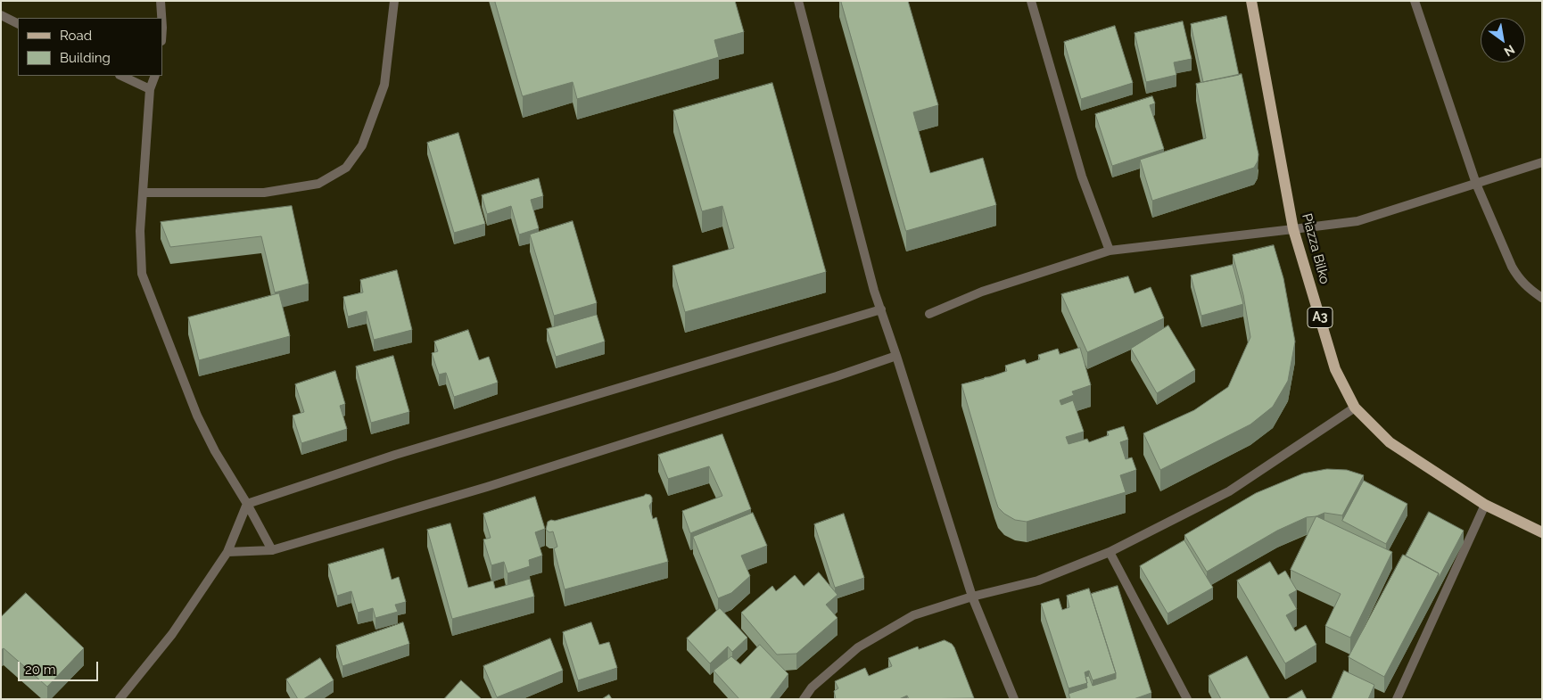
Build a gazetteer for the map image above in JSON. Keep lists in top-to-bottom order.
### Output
{
  "streets": {
    "main road": ["Piazza Bilko", "A3"]
  },
  "legend": ["Road", "Building"],
  "scale_bar": "20 m",
  "north": "bottom right"
}
